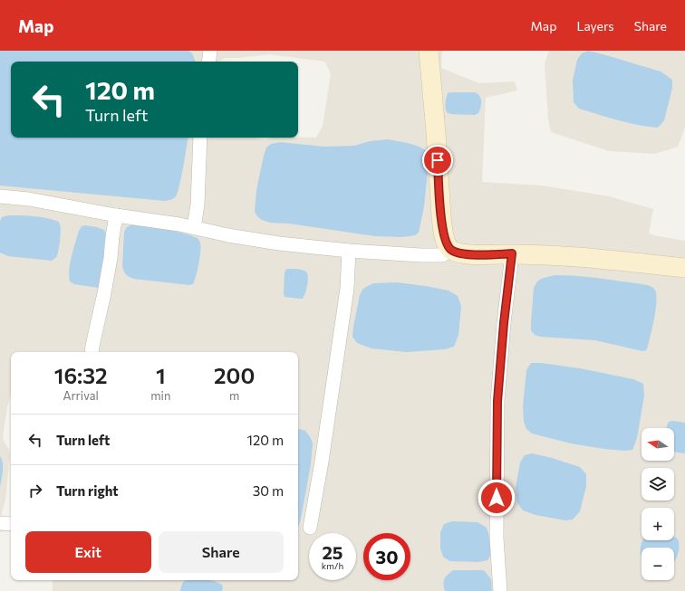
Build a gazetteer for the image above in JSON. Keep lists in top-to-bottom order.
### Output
{
  "north": "left",
  "page": {
    "header": "Map",
    "nav": ["Map", "Layers", "Share"],
    "turn": ["120 m", "Turn left"],
    "eta": [
      "16:32",
      "Arrival",
      "1",
      "min",
      "200",
      "m"
    ],
    "list": [
      {
        "name": "Turn left",
        "value": "120 m"
      },
      {
        "name": "Turn right",
        "value": "30 m"
      }
    ],
    "map_buttons": ["+", "−"],
    "buttons": ["Exit", "Share"],
    "speed": "25 km/h",
    "limit": "30"
  }
}
